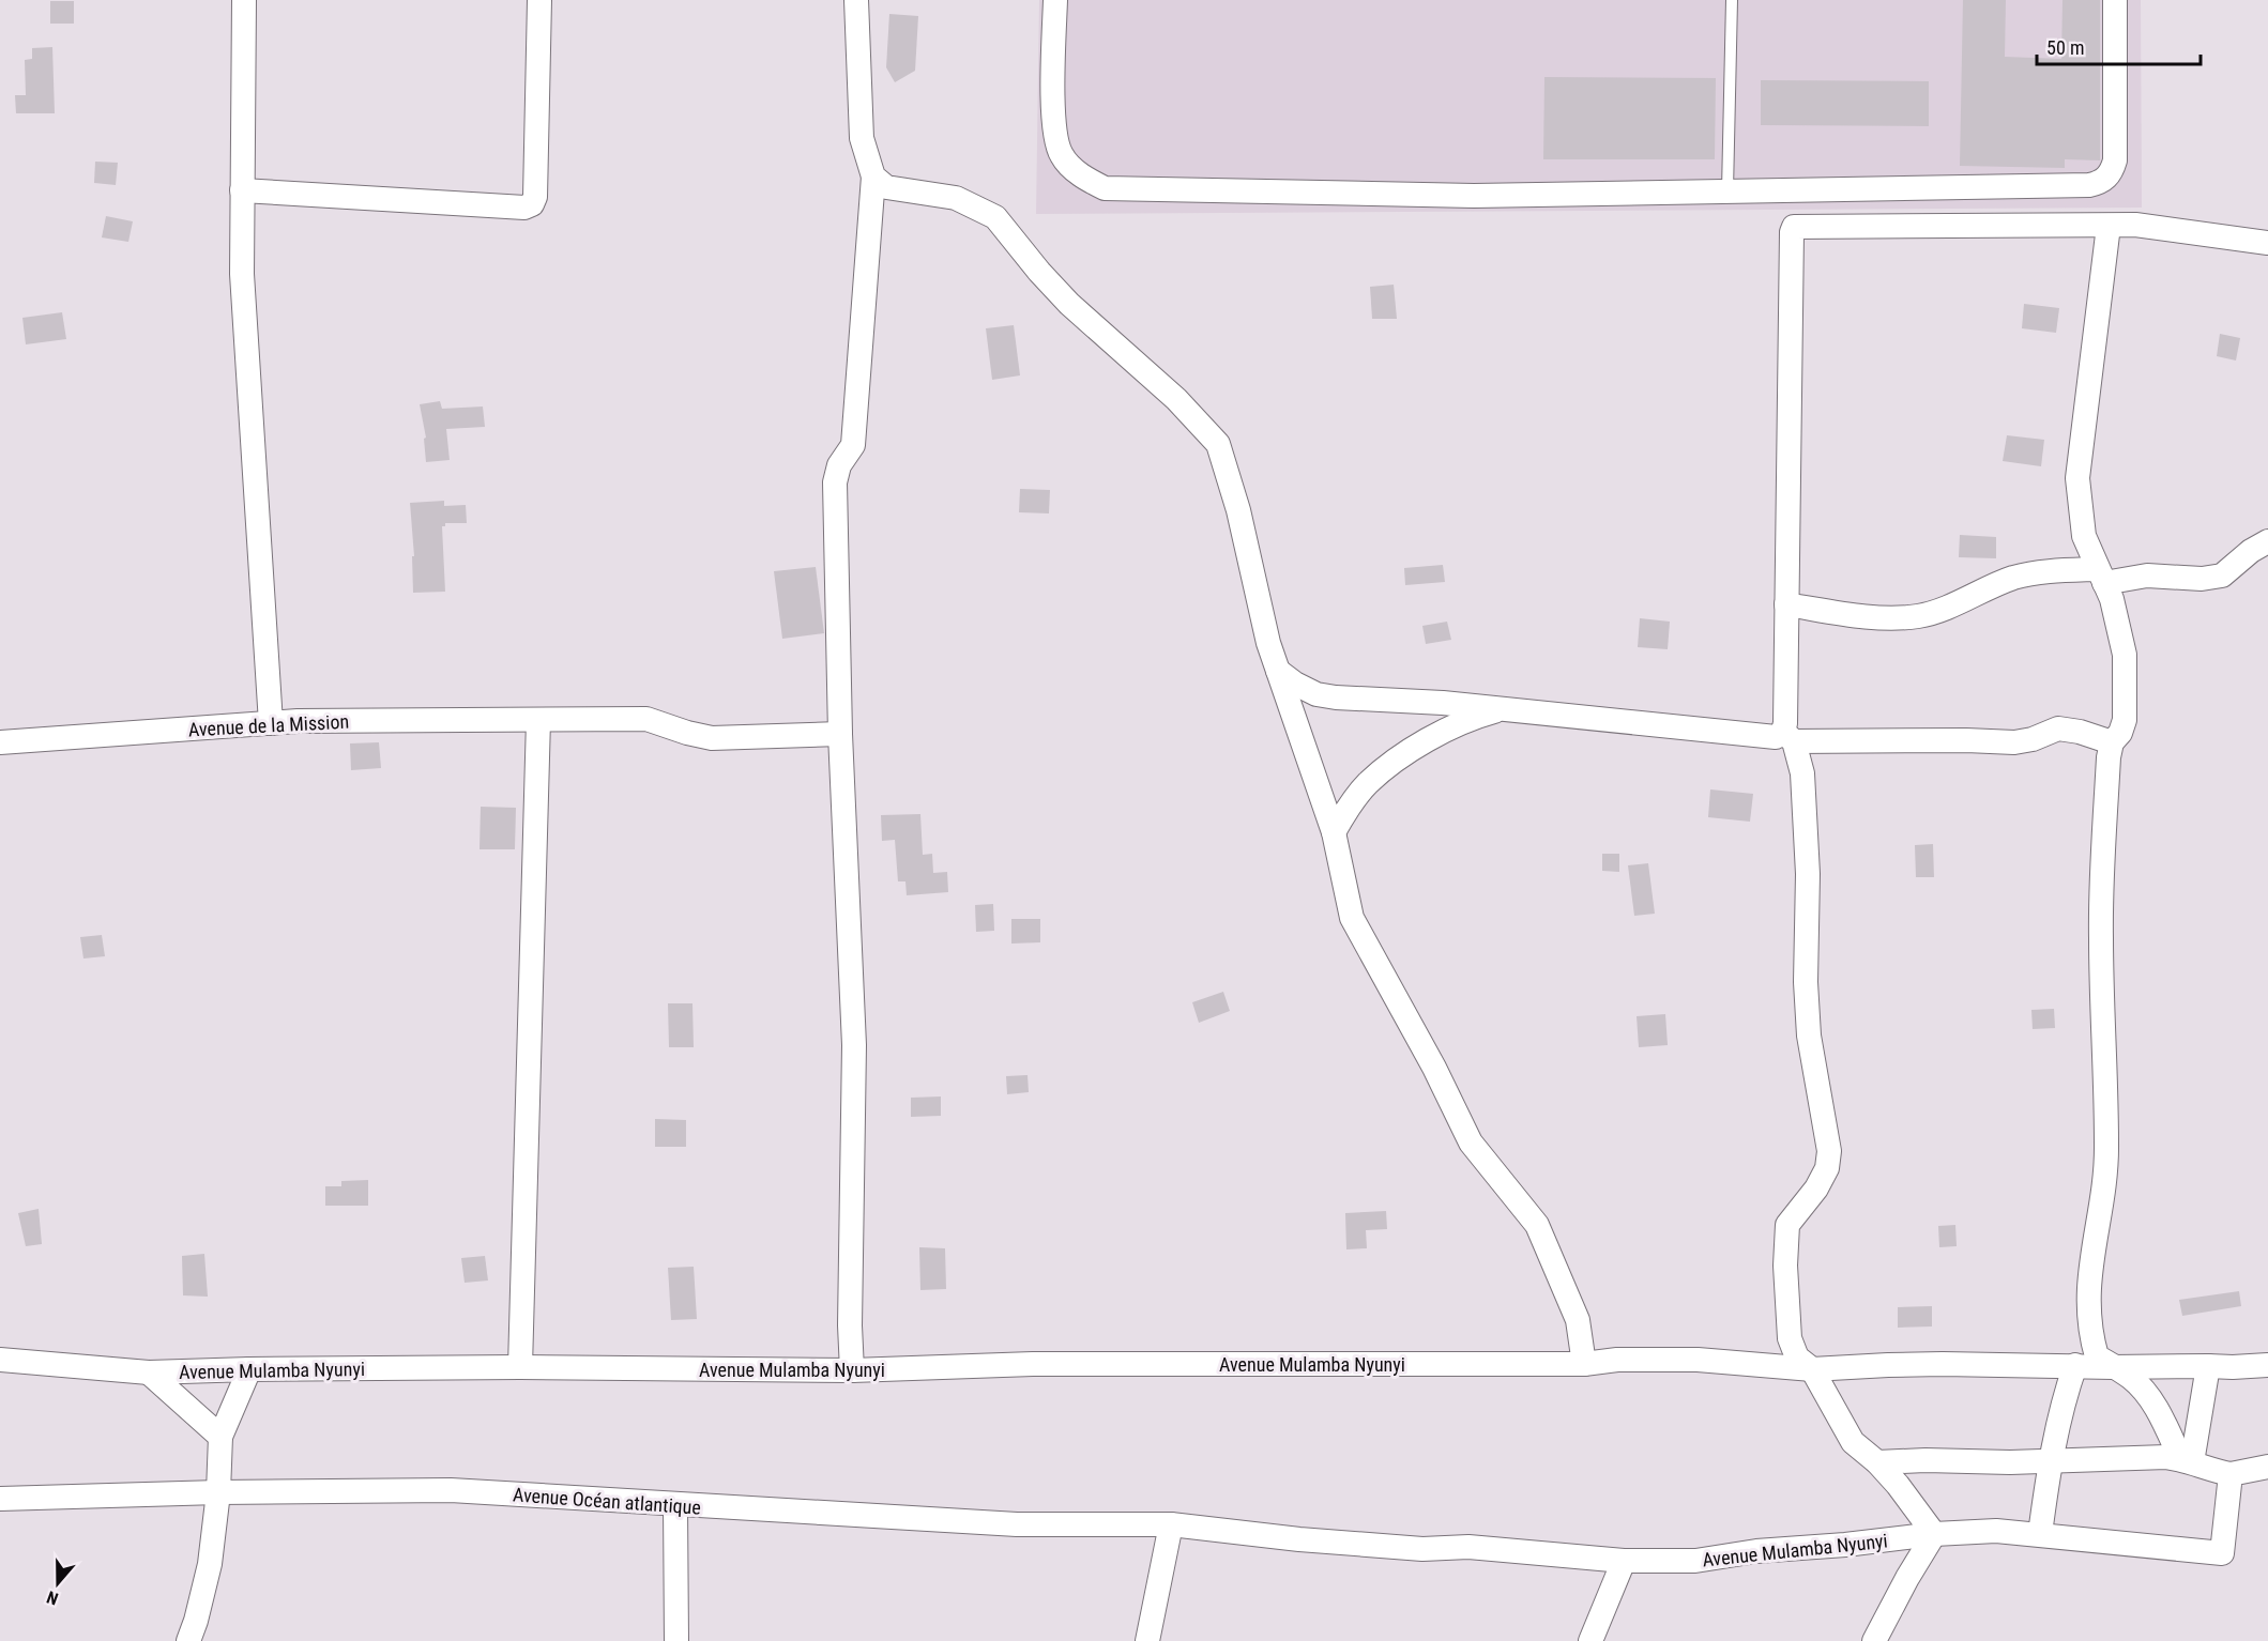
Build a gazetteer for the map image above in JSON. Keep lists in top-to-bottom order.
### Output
{
  "streets": {
    "street": ["Avenue de la Mission", "Avenue Mulamba Nyunyi", "Avenue Océan atlantique"]
  },
  "crossings": [
    ["Avenue Mulamba Nyunyi", "Avenue Océan atlantique"]
  ],
  "scale_bar": "50 m",
  "north": "bottom"
}
